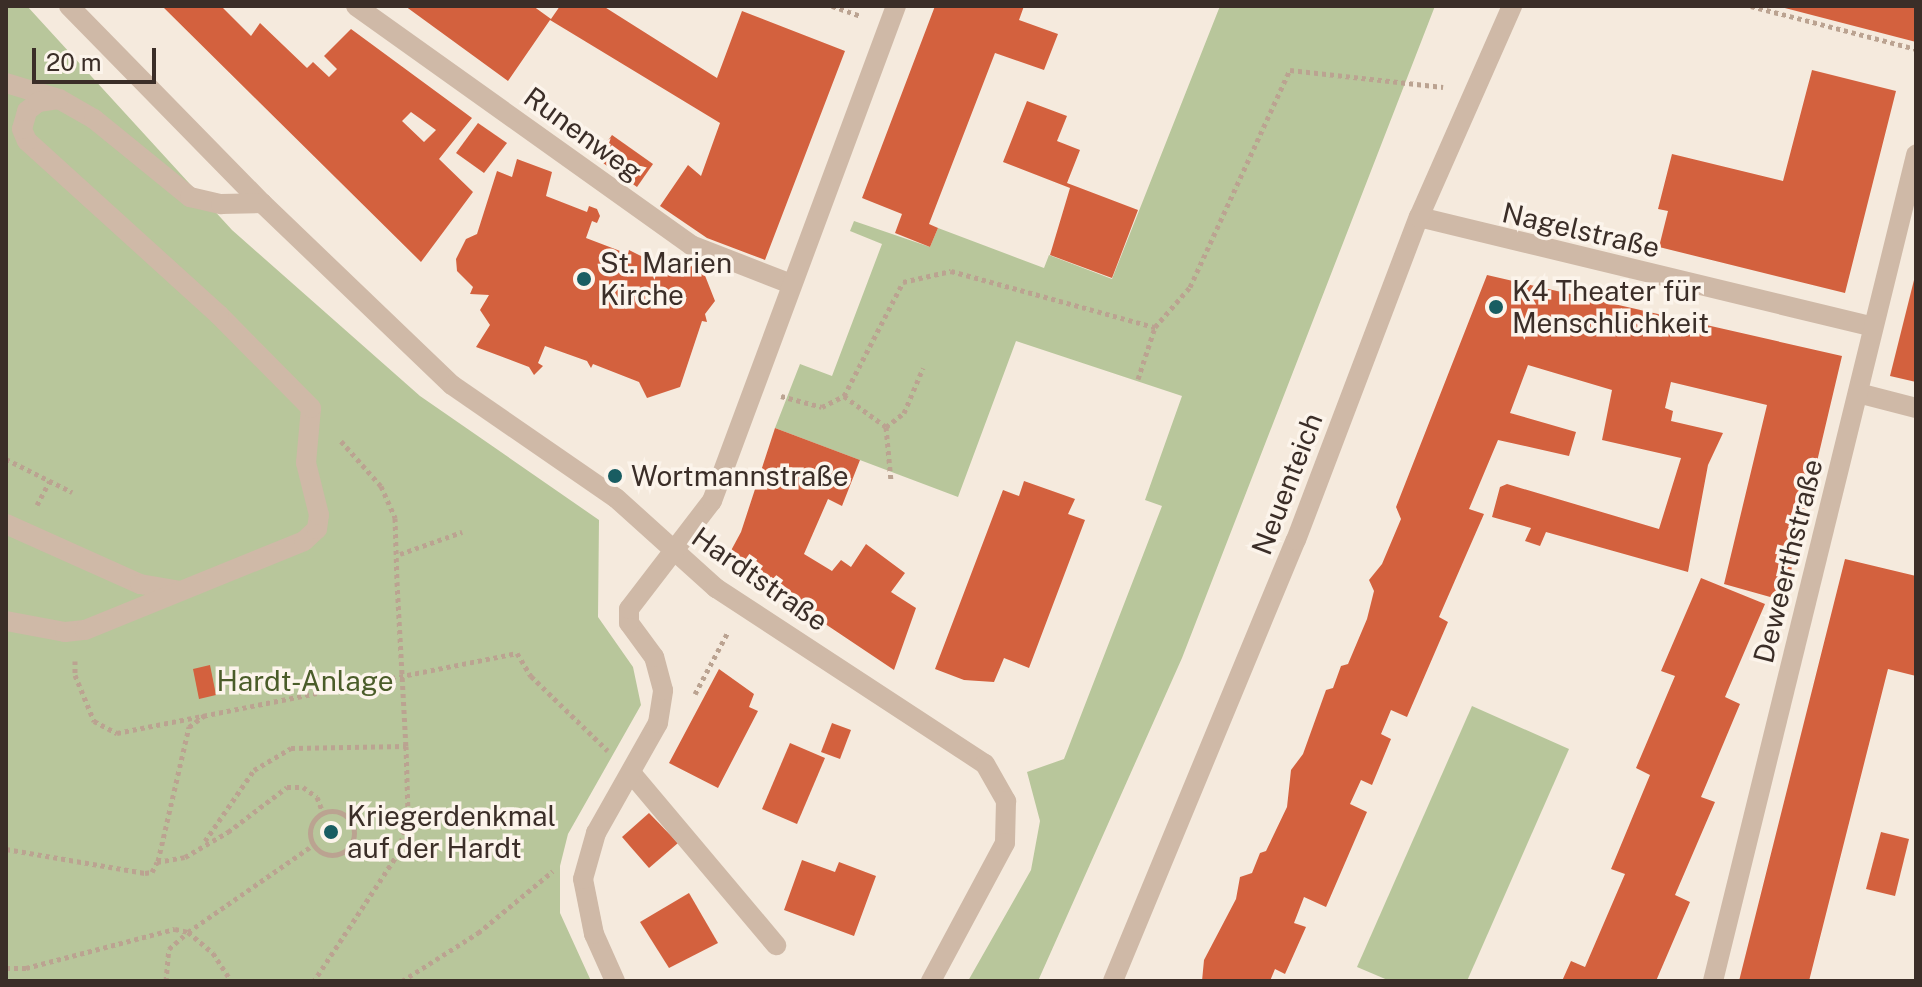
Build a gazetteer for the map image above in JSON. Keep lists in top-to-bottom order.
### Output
{
  "streets": {
    "street": [
      "Runenweg",
      "Nagelstraße",
      "Neuenteich",
      "Deweerthstraße",
      "Hardtstraße"
    ]
  },
  "crossings": [
    ["Nagelstraße", "Neuenteich"],
    ["Nagelstraße", "Deweerthstraße"]
  ],
  "parks": ["Hardt-Anlage"],
  "places": [
    "St. Marien Kirche",
    "K4 Theater für Menschlichkeit",
    "Wortmannstraße",
    "Kriegerdenkmal auf der Hardt"
  ],
  "scale_bar": "20 m"
}
